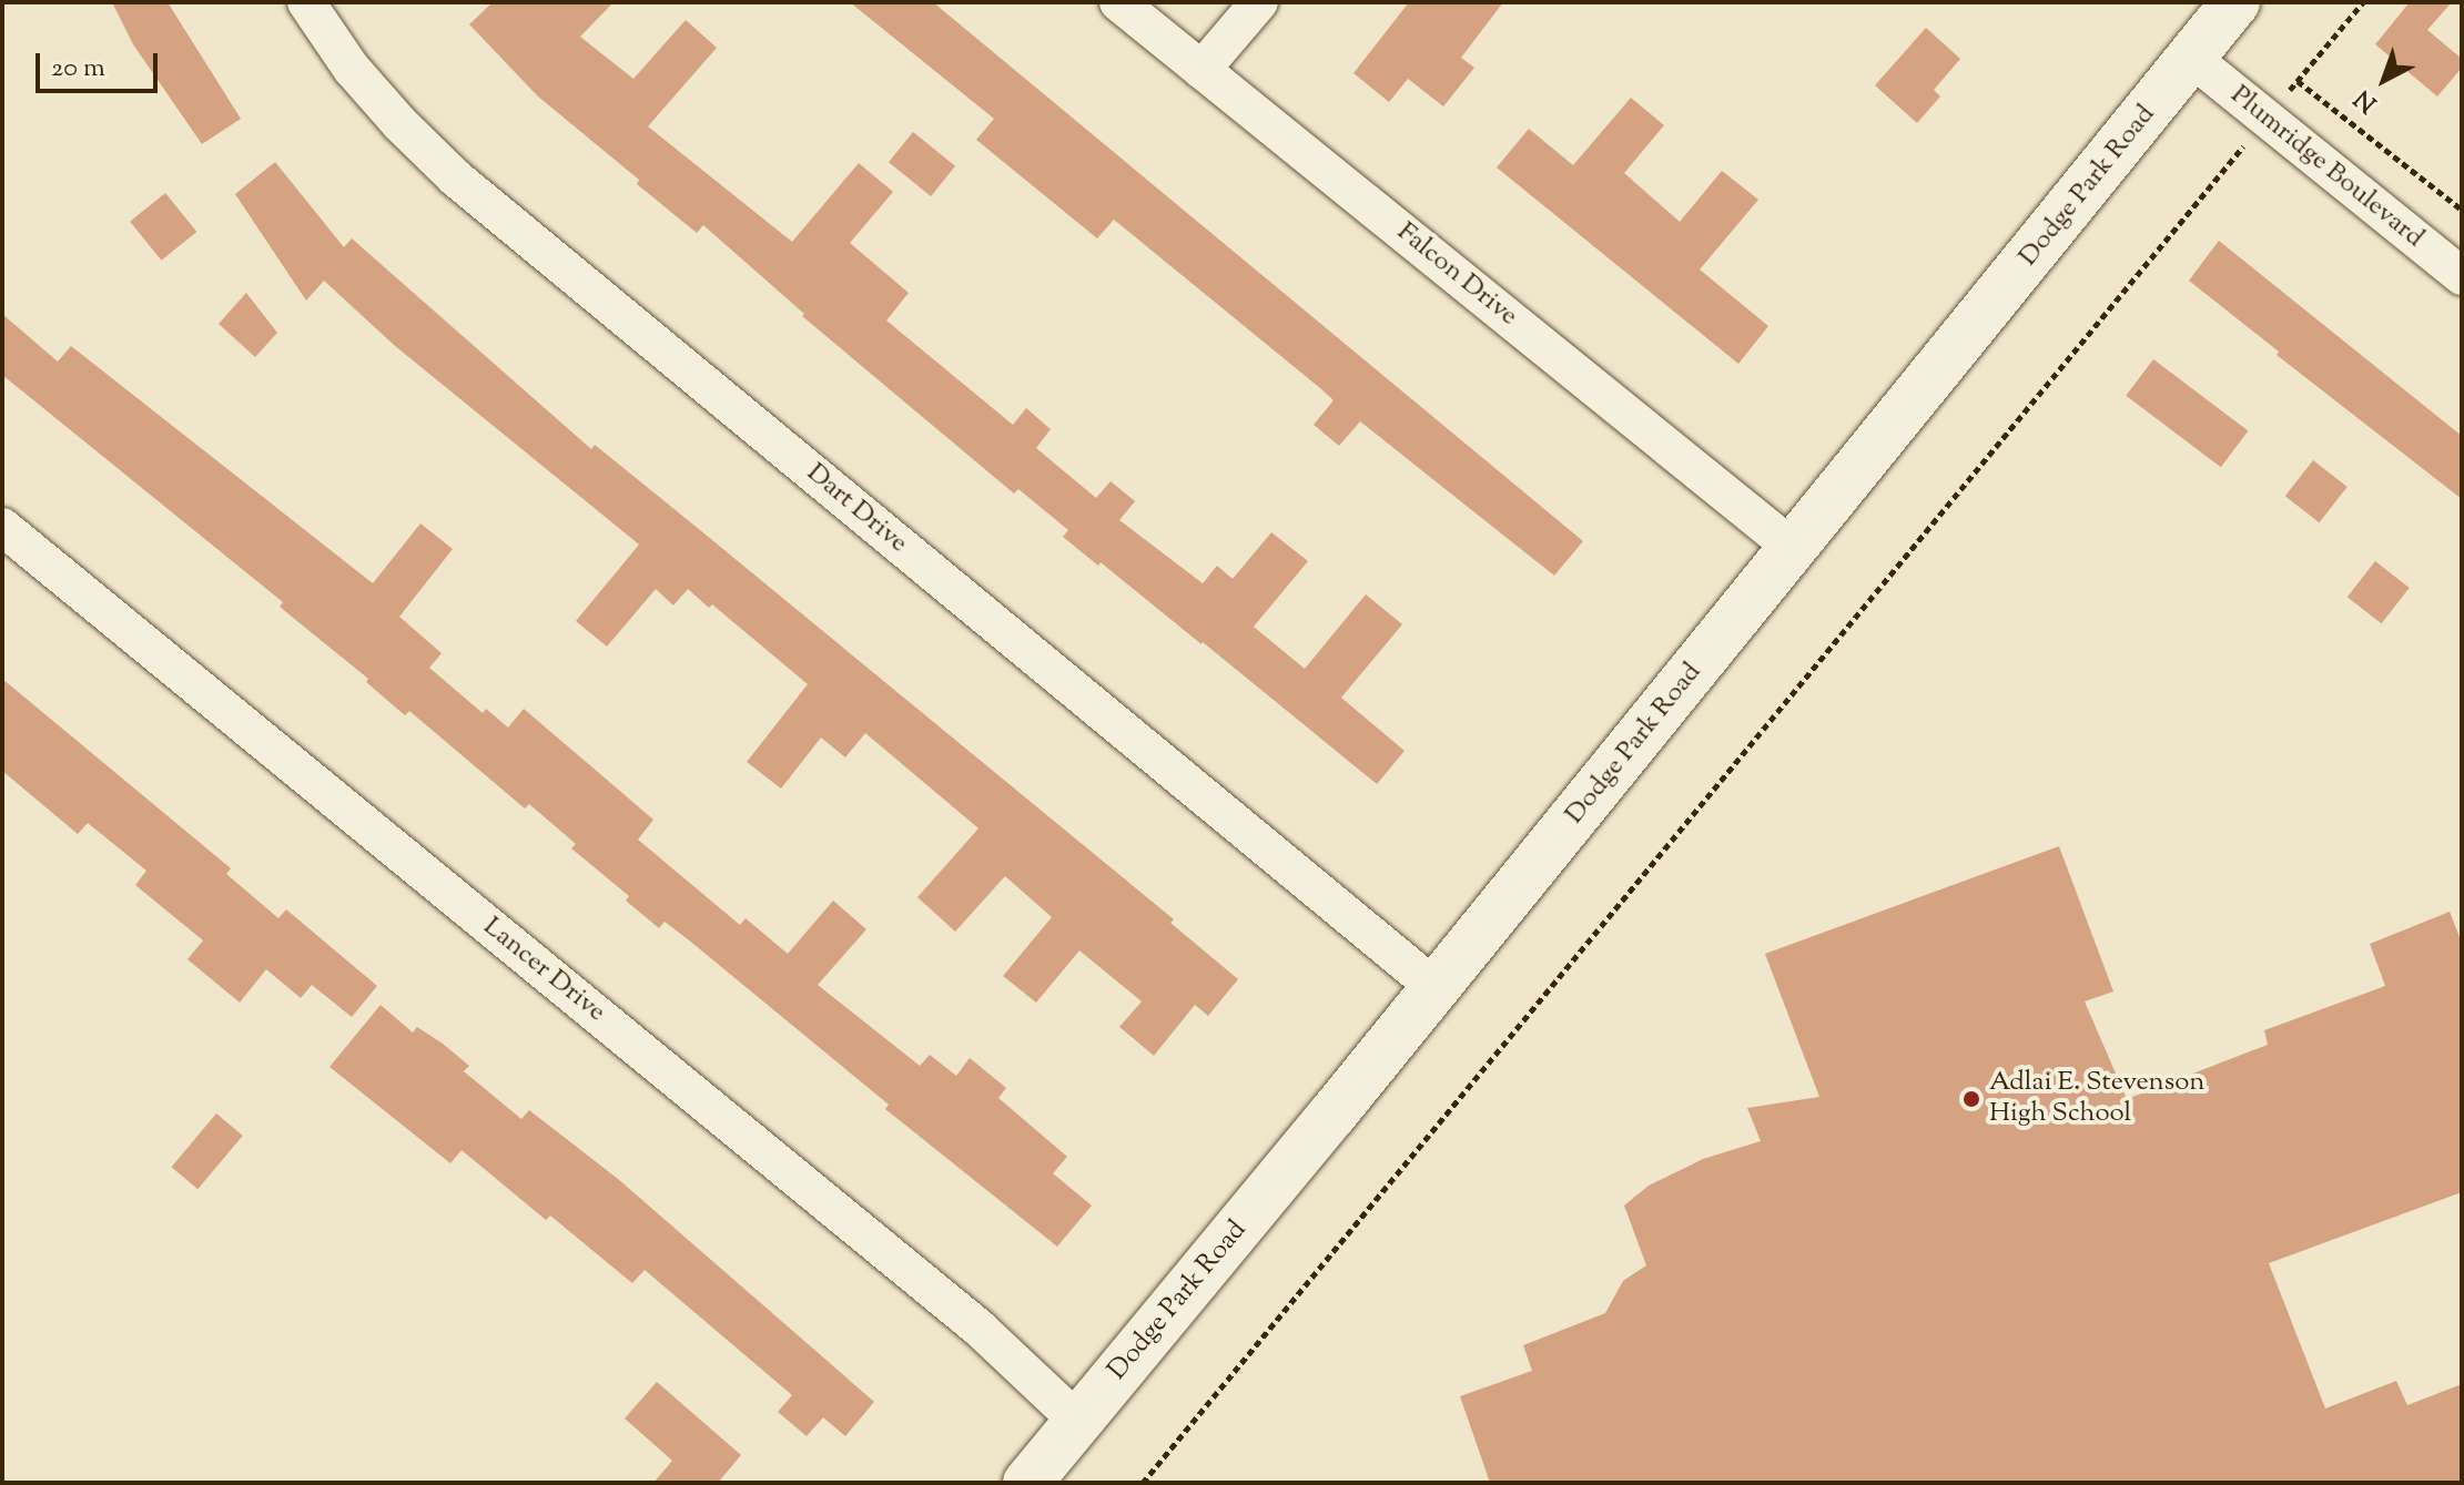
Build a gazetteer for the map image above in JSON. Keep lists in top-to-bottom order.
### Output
{
  "streets": {
    "street": [
      "Plumridge Boulevard",
      "Dodge Park Road",
      "Falcon Drive",
      "Dart Drive",
      "Lancer Drive"
    ]
  },
  "crossings": [
    ["Plumridge Boulevard", "Dodge Park Road"],
    ["Dodge Park Road", "Falcon Drive"],
    ["Dodge Park Road", "Dart Drive"],
    ["Dodge Park Road", "Lancer Drive"]
  ],
  "places": ["Adlai E. Stevenson High School"],
  "scale_bar": "20 m",
  "north": "bottom left"
}
